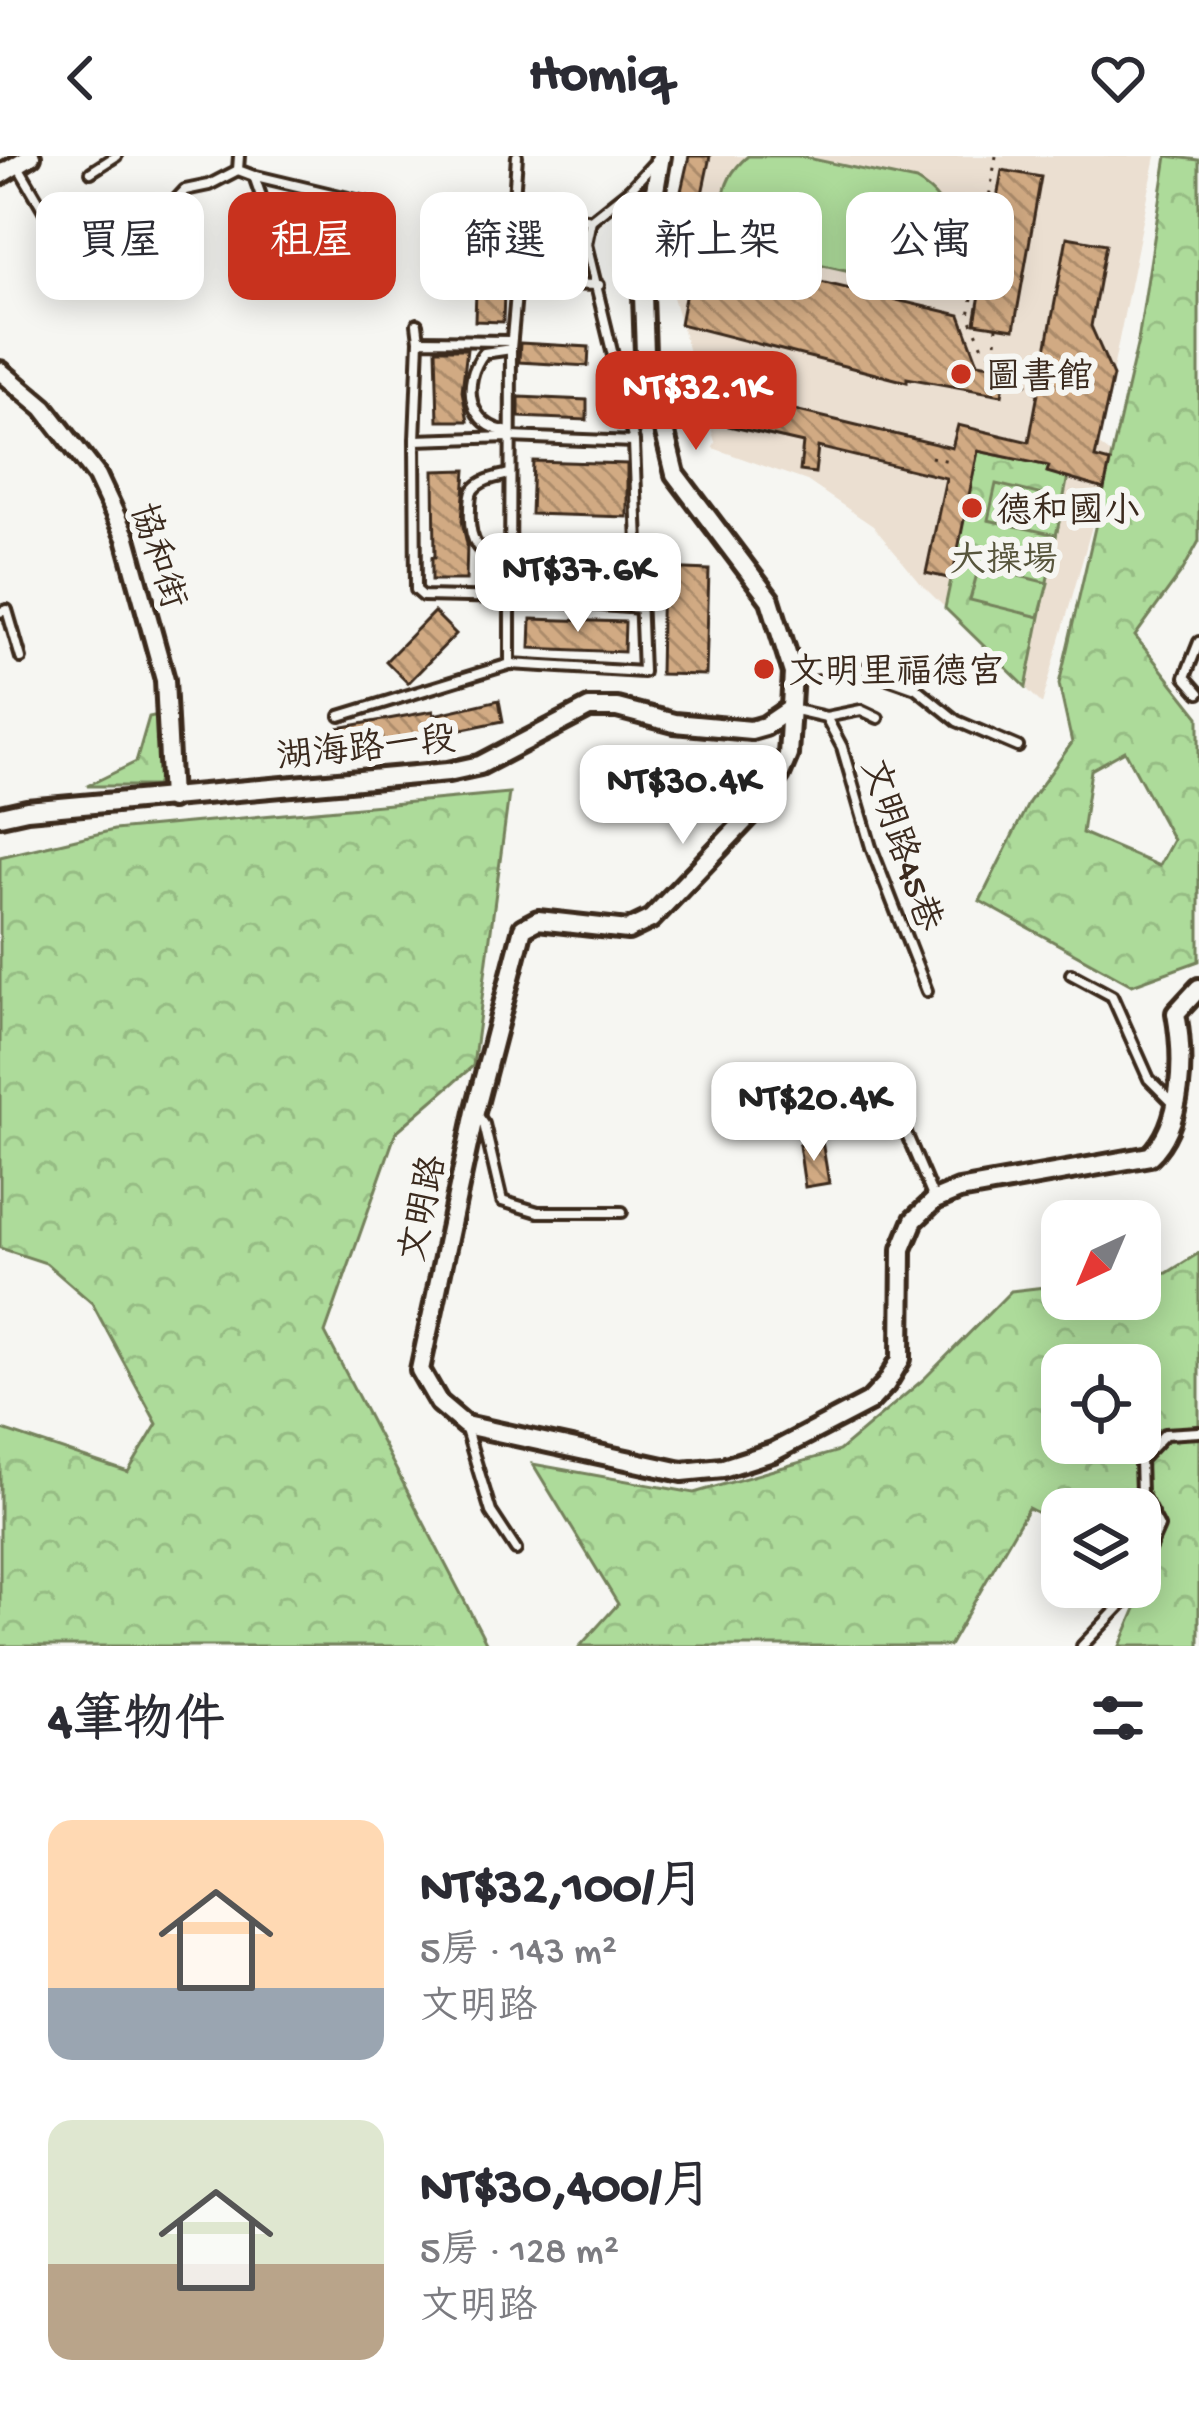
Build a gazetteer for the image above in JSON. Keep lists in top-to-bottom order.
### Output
{
  "streets": {
    "street": ["協和街", "湖海路一段", "文明路"],
    "lane": ["文明路45巷"]
  },
  "crossings": [
    ["協和街", "湖海路一段"],
    ["湖海路一段", "文明路45巷"],
    ["湖海路一段", "文明路"],
    ["文明路45巷", "文明路"]
  ],
  "parks": ["大操場"],
  "places": ["圖書館", "德和國小", "文明里福德宮"],
  "north": "bottom left",
  "page": {
    "header": "Homiq",
    "chip": [
      "買屋",
      "租屋",
      "篩選",
      "新上架",
      "公寓"
    ],
    "price": [
      "NT$32.1K",
      "NT$37.6K",
      "NT$30.4K",
      "NT$20.4K"
    ],
    "heading": "4筆物件",
    "list": [
      {
        "name": "NT$32,100/月",
        "note": "5房 · 143 m² · 文明路"
      },
      {
        "name": "NT$30,400/月",
        "note": "5房 · 128 m² · 文明路"
      }
    ]
  }
}
